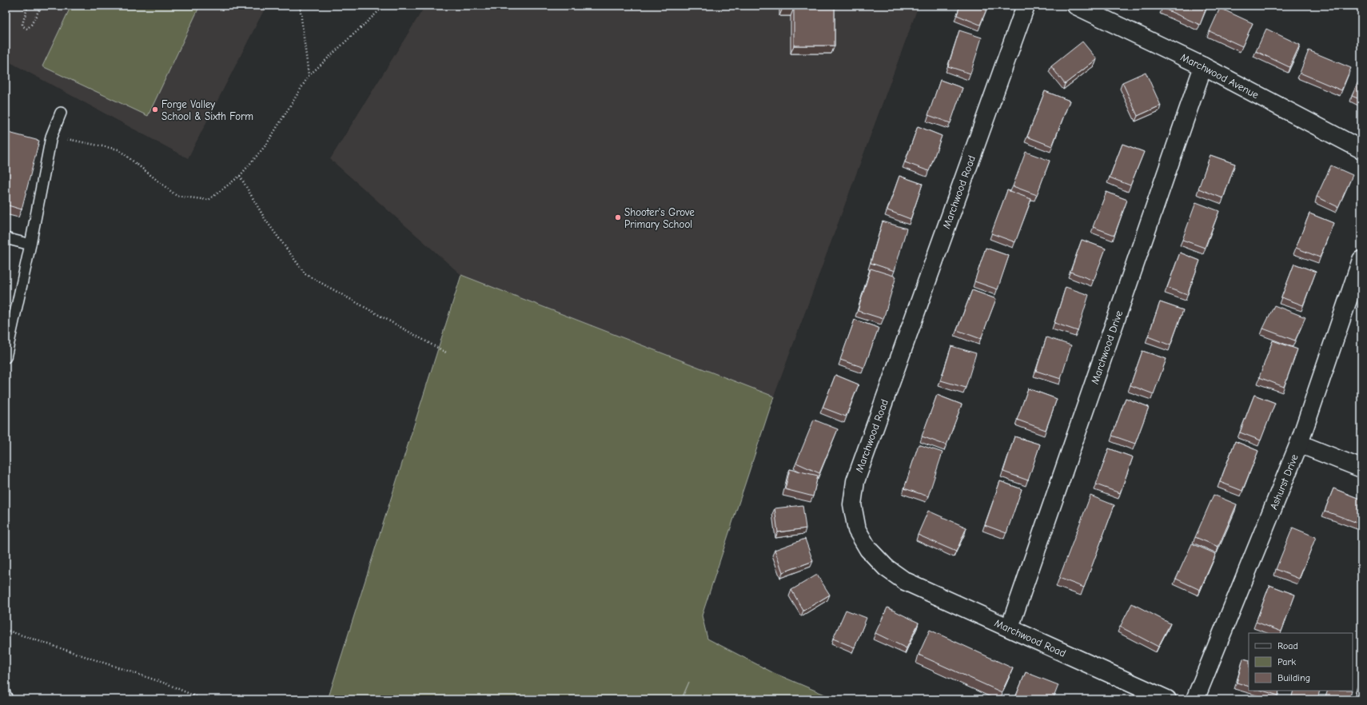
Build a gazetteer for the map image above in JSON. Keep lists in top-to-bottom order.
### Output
{
  "streets": {
    "street": [
      "Marchwood Avenue",
      "Marchwood Road",
      "Marchwood Drive",
      "Ashurst Drive"
    ]
  },
  "crossings": [
    ["Marchwood Avenue", "Marchwood Drive"],
    ["Marchwood Road", "Marchwood Drive"]
  ],
  "places": ["Forge Valley School & Sixth Form", "Shooter's Grove Primary School"],
  "legend": ["Road", "Park", "Building"]
}
